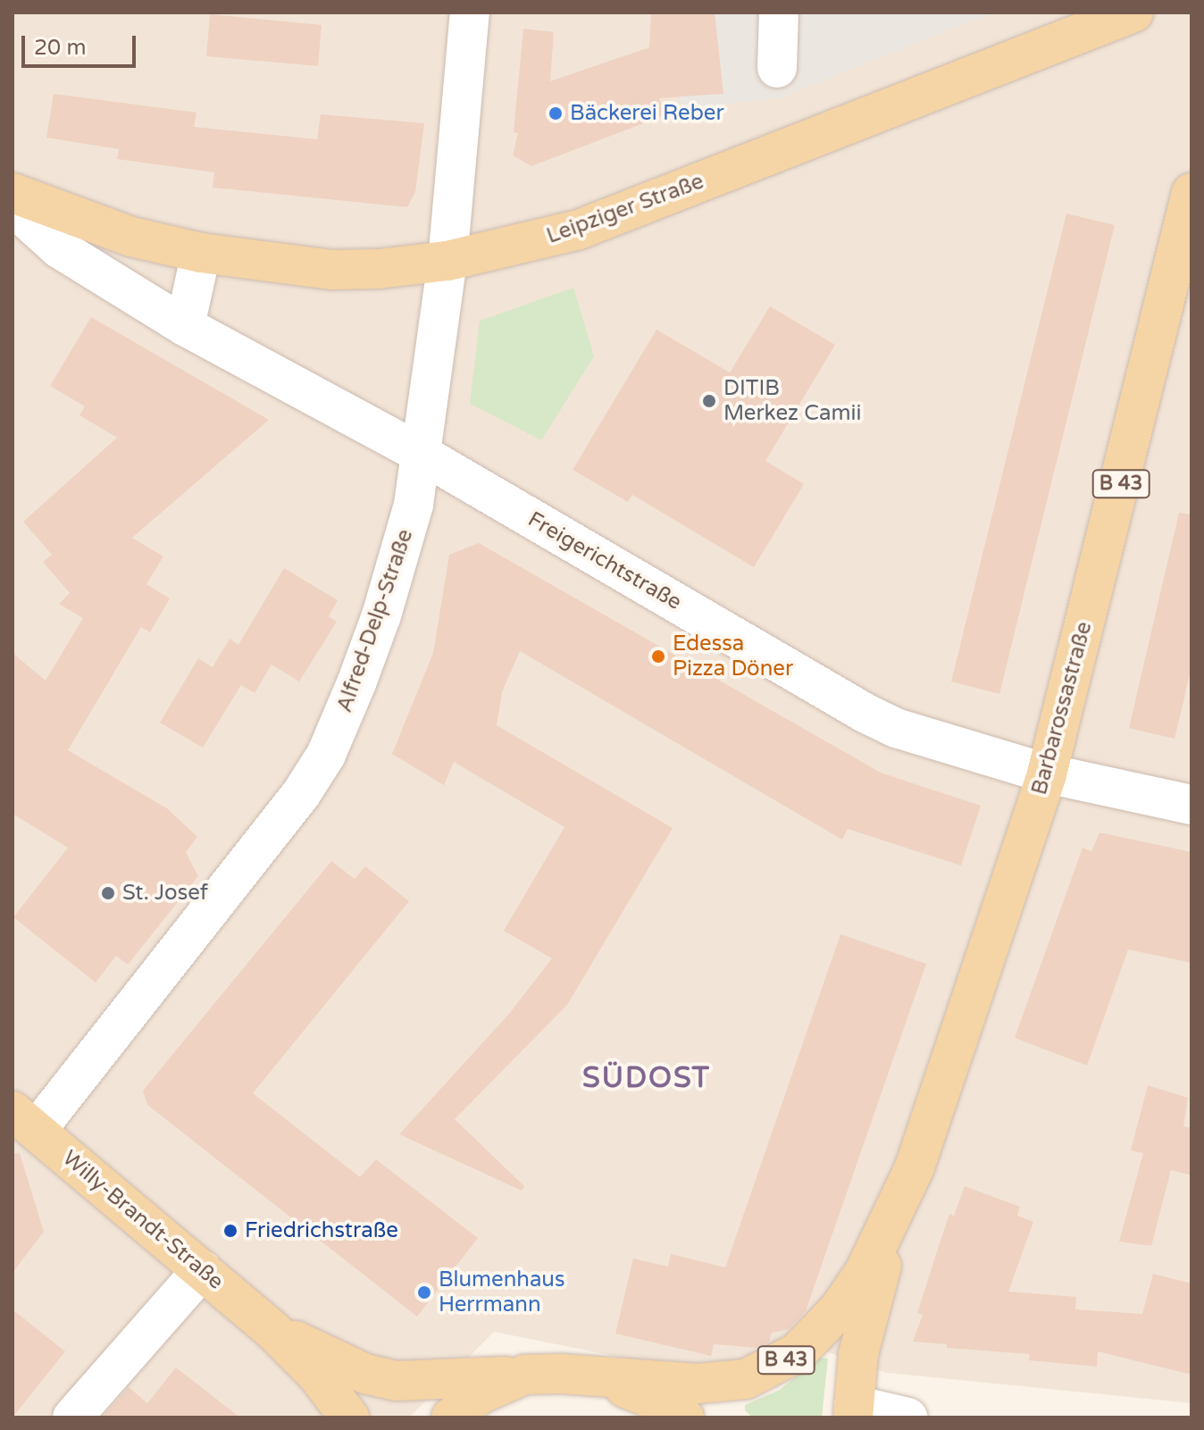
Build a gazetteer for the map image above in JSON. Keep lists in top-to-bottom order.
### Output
{
  "streets": {
    "main road": [
      "Leipziger Straße",
      "B 43",
      "Barbarossastraße",
      "Willy-Brandt-Straße"
    ],
    "street": ["Freigerichtstraße", "Alfred-Delp-Straße"]
  },
  "crossings": [
    ["Leipziger Straße", "Alfred-Delp-Straße"],
    ["B 43", "Barbarossastraße"],
    ["B 43", "Willy-Brandt-Straße"],
    ["Freigerichtstraße", "Alfred-Delp-Straße"],
    ["Freigerichtstraße", "Barbarossastraße"],
    ["Alfred-Delp-Straße", "Willy-Brandt-Straße"]
  ],
  "districts": ["SÜDOST"],
  "places": [
    "Bäckerei Reber",
    "DITIB Merkez Camii",
    "Edessa Pizza Döner",
    "St. Josef",
    "Friedrichstraße",
    "Blumenhaus Herrmann"
  ],
  "scale_bar": "20 m"
}
